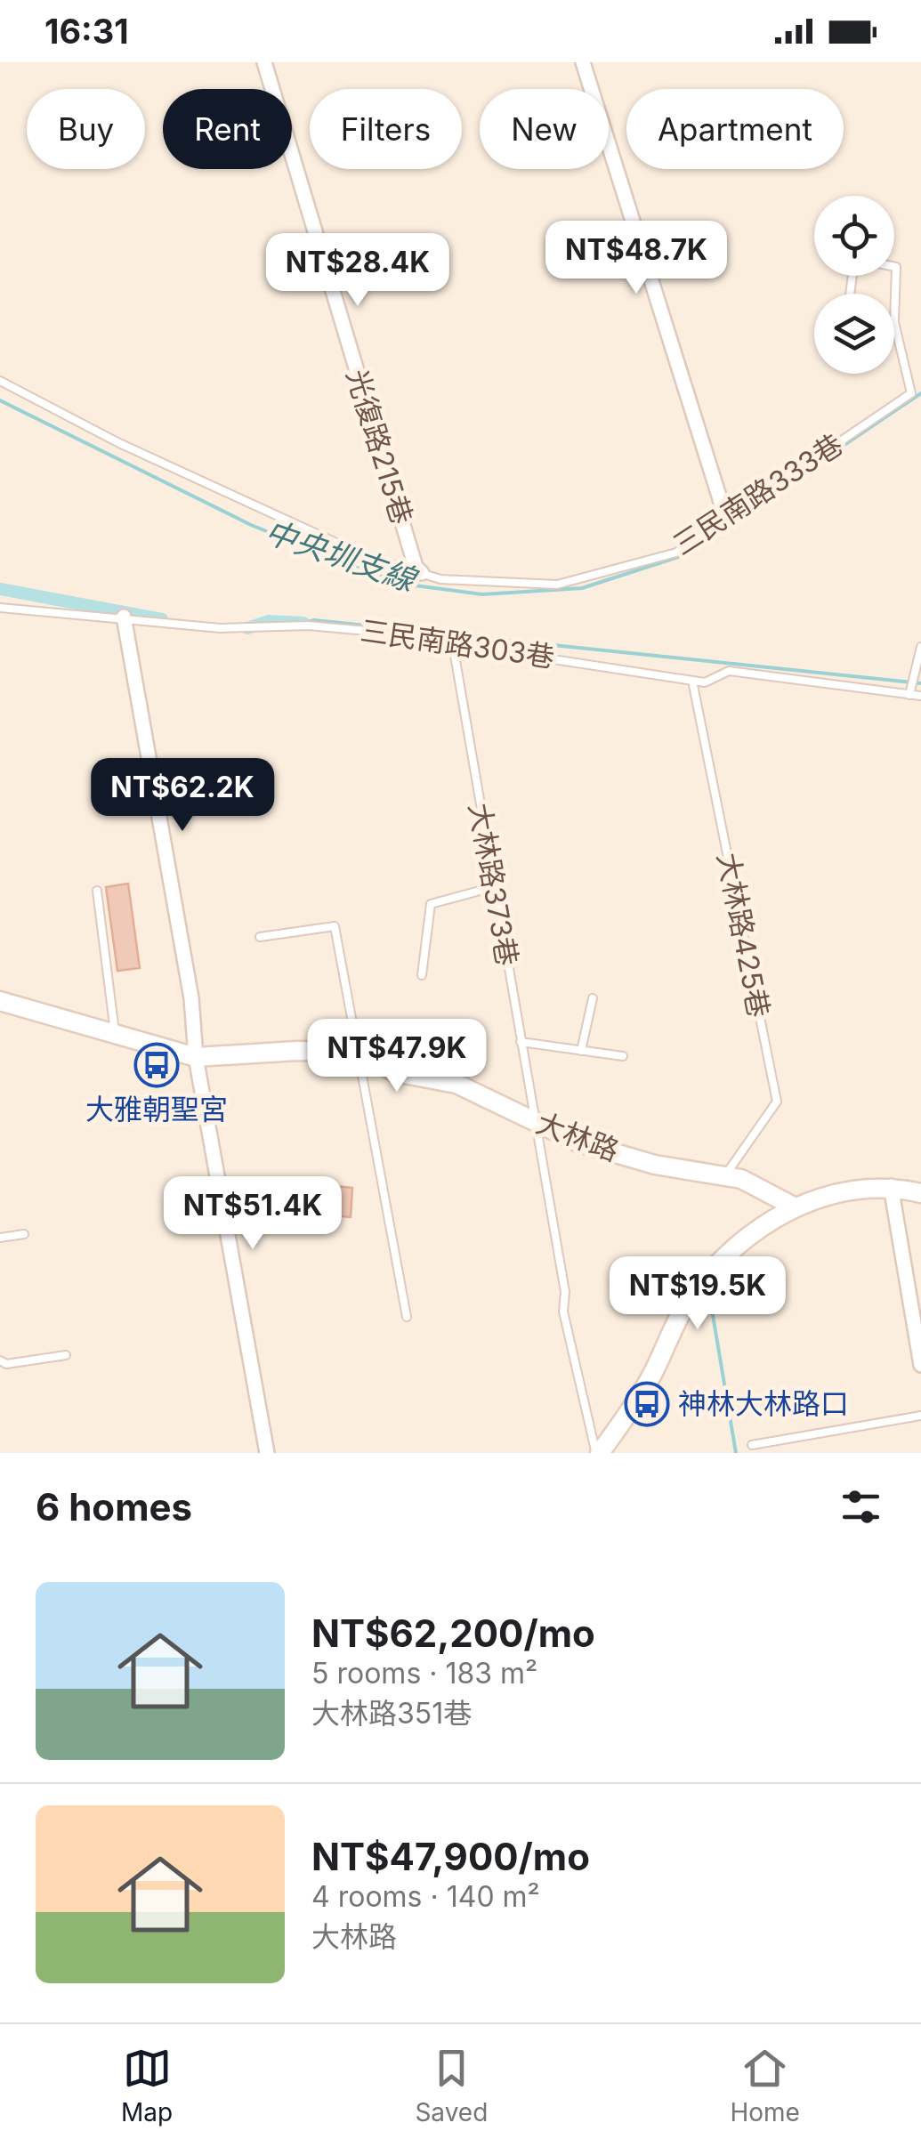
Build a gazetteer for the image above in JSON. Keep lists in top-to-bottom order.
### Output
{
  "streets": {
    "street": ["光復路215巷", "大林路"],
    "lane": [
      "三民南路333巷",
      "三民南路303巷",
      "大林路373巷",
      "大林路425巷"
    ]
  },
  "crossings": [
    ["光復路215巷", "三民南路333巷"],
    ["三民南路303巷", "大林路373巷"],
    ["三民南路303巷", "大林路425巷"],
    ["大林路373巷", "大林路"],
    ["大林路425巷", "大林路"]
  ],
  "water": ["中央圳支線"],
  "places": {
    "bus stop": ["大雅朝聖宮", "神林大林路口"]
  },
  "page": {
    "status": "16:31",
    "chip": [
      "Buy",
      "Rent",
      "Filters",
      "New",
      "Apartment"
    ],
    "price": [
      "NT$48.7K",
      "NT$28.4K",
      "NT$62.2K",
      "NT$47.9K",
      "NT$51.4K",
      "NT$19.5K"
    ],
    "heading": "6 homes",
    "list": [
      {
        "name": "NT$62,200/mo",
        "note": "5 rooms · 183 m² · 大林路351巷"
      },
      {
        "name": "NT$47,900/mo",
        "note": "4 rooms · 140 m² · 大林路"
      }
    ],
    "tabs": ["Map", "Saved", "Home"]
  }
}
